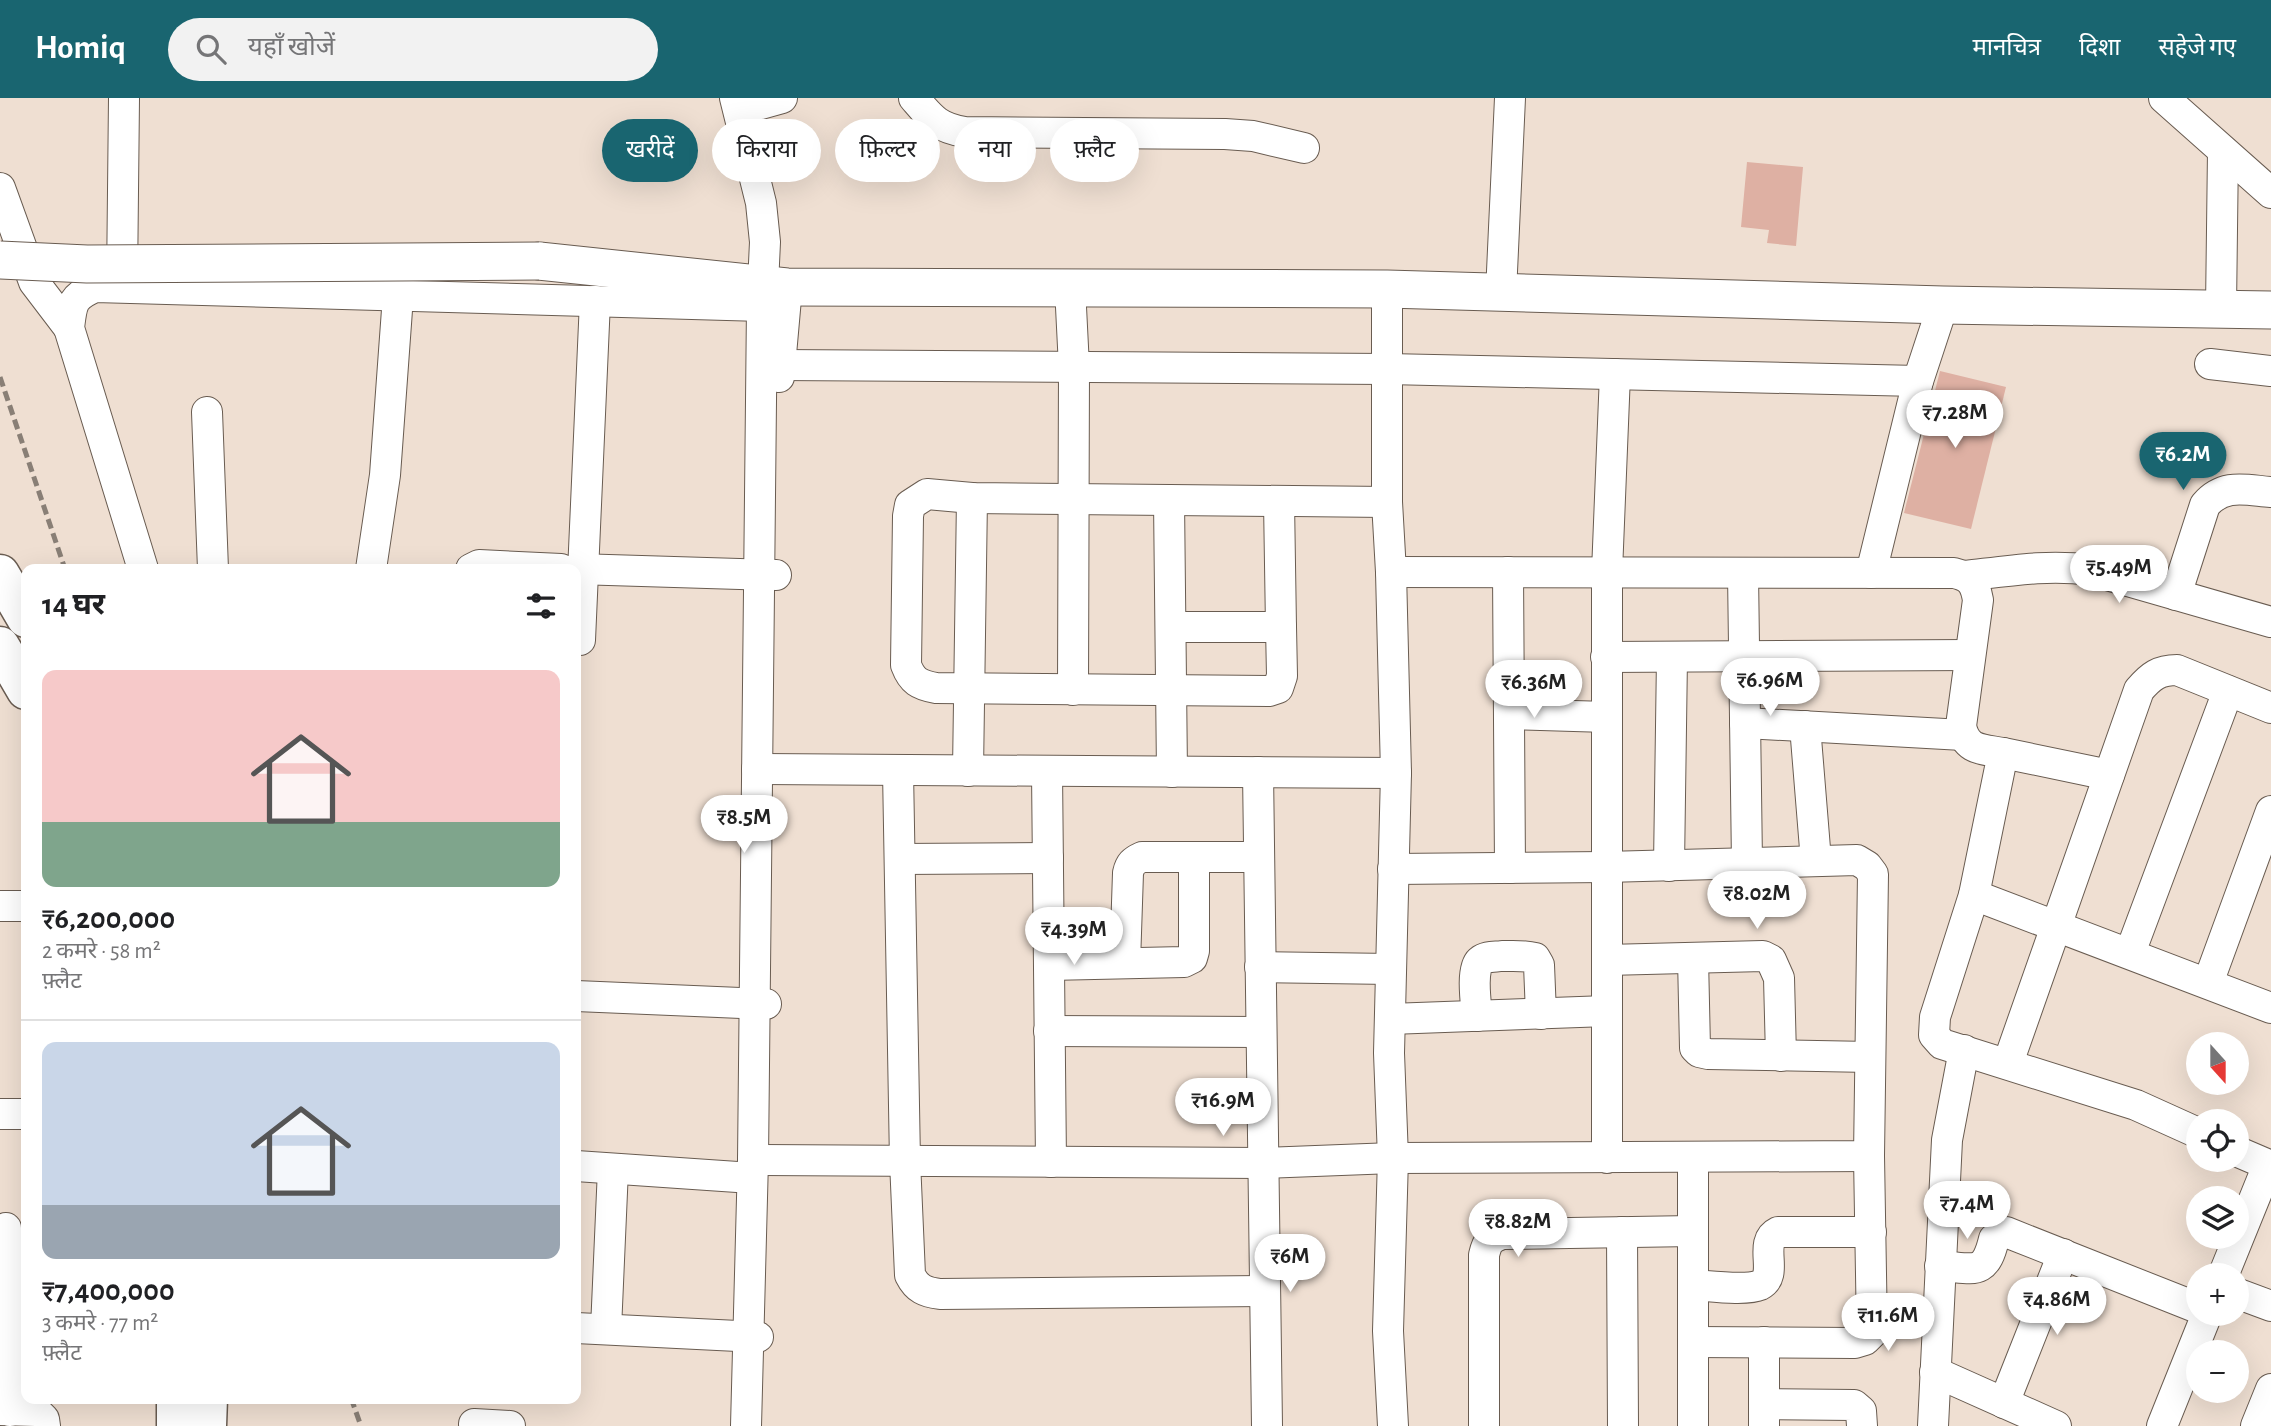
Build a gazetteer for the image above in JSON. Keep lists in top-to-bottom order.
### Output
{
  "north": "bottom",
  "page": {
    "header": "Homiq",
    "search": "यहाँ खोजें",
    "nav": ["मानचित्र", "दिशा", "सहेजे गए"],
    "chip": [
      "खरीदें",
      "किराया",
      "फ़िल्टर",
      "नया",
      "फ़्लैट"
    ],
    "price": [
      "₹7.28M",
      "₹6.2M",
      "₹5.49M",
      "₹6.96M",
      "₹6.36M",
      "₹8.5M",
      "₹8.02M",
      "₹4.39M",
      "₹16.9M",
      "₹7.4M",
      "₹8.82M",
      "₹6M",
      "₹4.86M",
      "₹11.6M"
    ],
    "heading": "14 घर",
    "list": [
      {
        "name": "₹6,200,000",
        "note": "2 कमरे · 58 m² · फ़्लैट"
      },
      {
        "name": "₹7,400,000",
        "note": "3 कमरे · 77 m² · फ़्लैट"
      }
    ],
    "map_buttons": ["+", "−"]
  }
}
